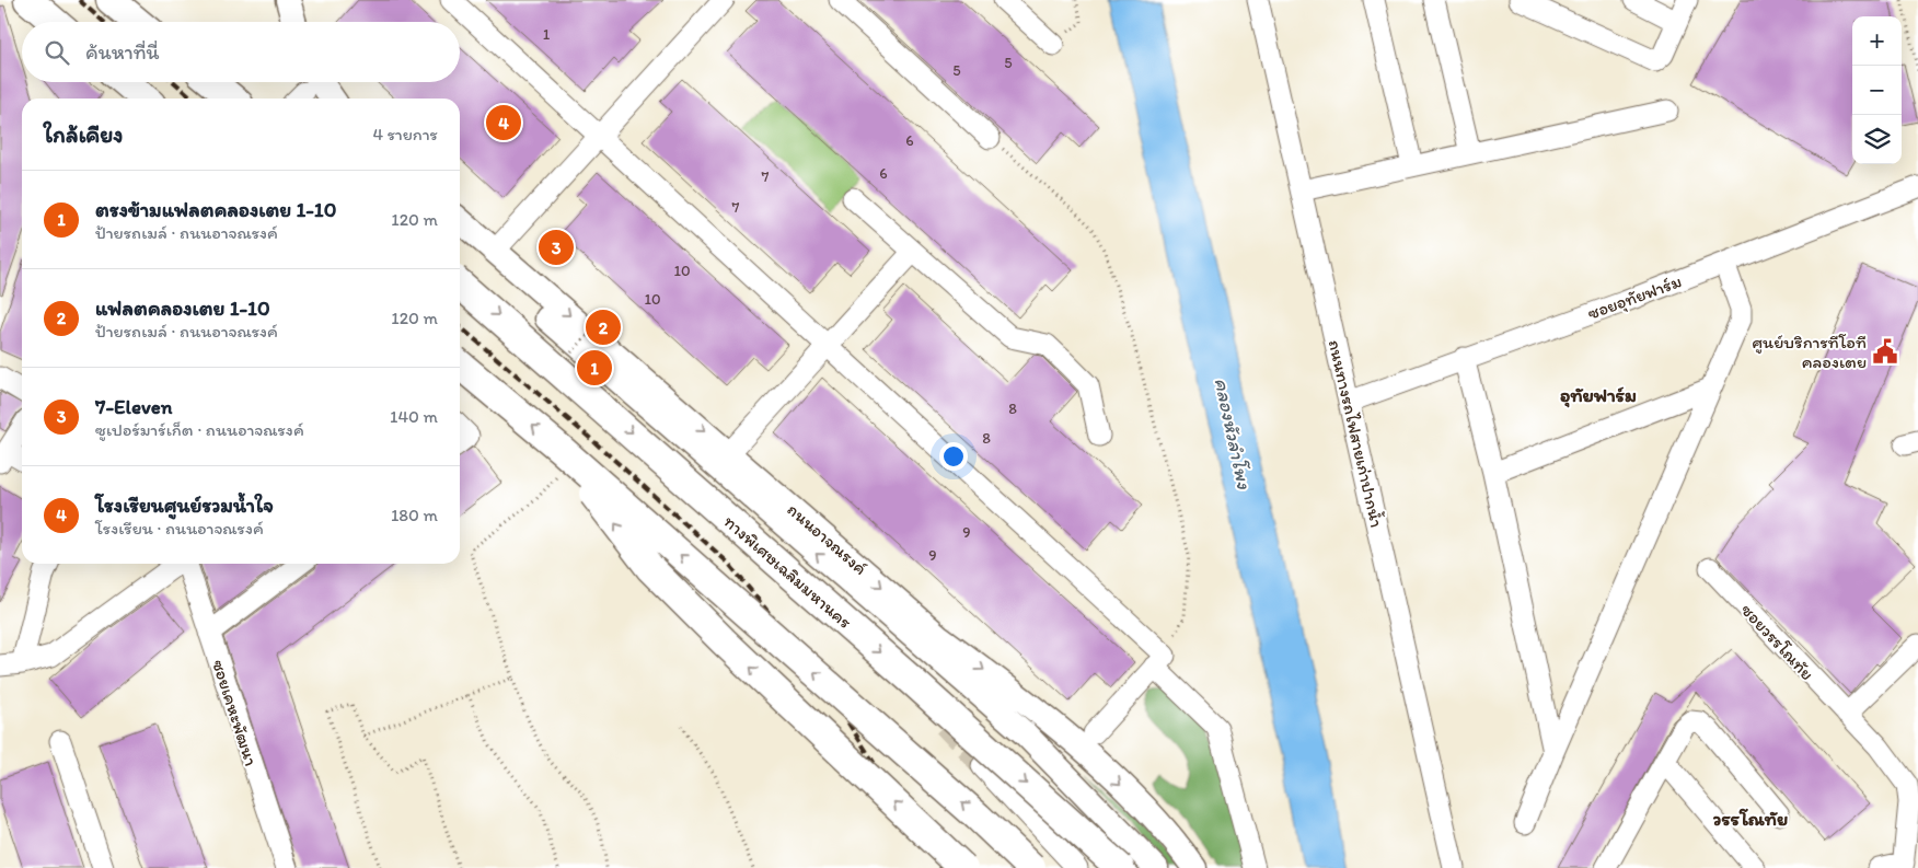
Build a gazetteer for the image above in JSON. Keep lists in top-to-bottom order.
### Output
{
  "streets": {
    "highway": ["ทางพิเศษเฉลิมมหานคร"],
    "main road": ["ถนนอาจณรงค์"],
    "street": [
      "ซอยอุทัยฟาร์ม",
      "ถนนทางรถไฟสายเก่าปากน้ำ",
      "ซอยวรรโณทัย",
      "ซอยเคหะพัฒนา"
    ]
  },
  "crossings": [
    ["ซอยอุทัยฟาร์ม", "ถนนทางรถไฟสายเก่าปากน้ำ"]
  ],
  "districts": ["อุทัยฟาร์ม", "วรรโณทัย"],
  "water": ["คลองหัวลำโพง"],
  "places": {
    "public building": ["ศูนย์บริการทีโอที คลองเตย"]
  },
  "house_numbers": [
    "1",
    "5",
    "5",
    "6",
    "6",
    "7",
    "7",
    "10",
    "10",
    "8",
    "8",
    "9",
    "9"
  ],
  "page": {
    "map_buttons": ["+", "−"],
    "search": "ค้นหาที่นี่",
    "heading": ["ใกล้เคียง", "4 รายการ"],
    "pins": [
      "4",
      "3",
      "2",
      "1"
    ],
    "list": [
      {
        "mark": "1",
        "name": "ตรงข้ามแฟลตคลองเตย 1-10",
        "note": "ป้ายรถเมล์ · ถนนอาจณรงค์",
        "value": "120 m"
      },
      {
        "mark": "2",
        "name": "แฟลตคลองเตย 1-10",
        "note": "ป้ายรถเมล์ · ถนนอาจณรงค์",
        "value": "120 m"
      },
      {
        "mark": "3",
        "name": "7-Eleven",
        "note": "ซูเปอร์มาร์เก็ต · ถนนอาจณรงค์",
        "value": "140 m"
      },
      {
        "mark": "4",
        "name": "โรงเรียนศูนย์รวมน้ำใจ",
        "note": "โรงเรียน · ถนนอาจณรงค์",
        "value": "180 m"
      }
    ]
  }
}
